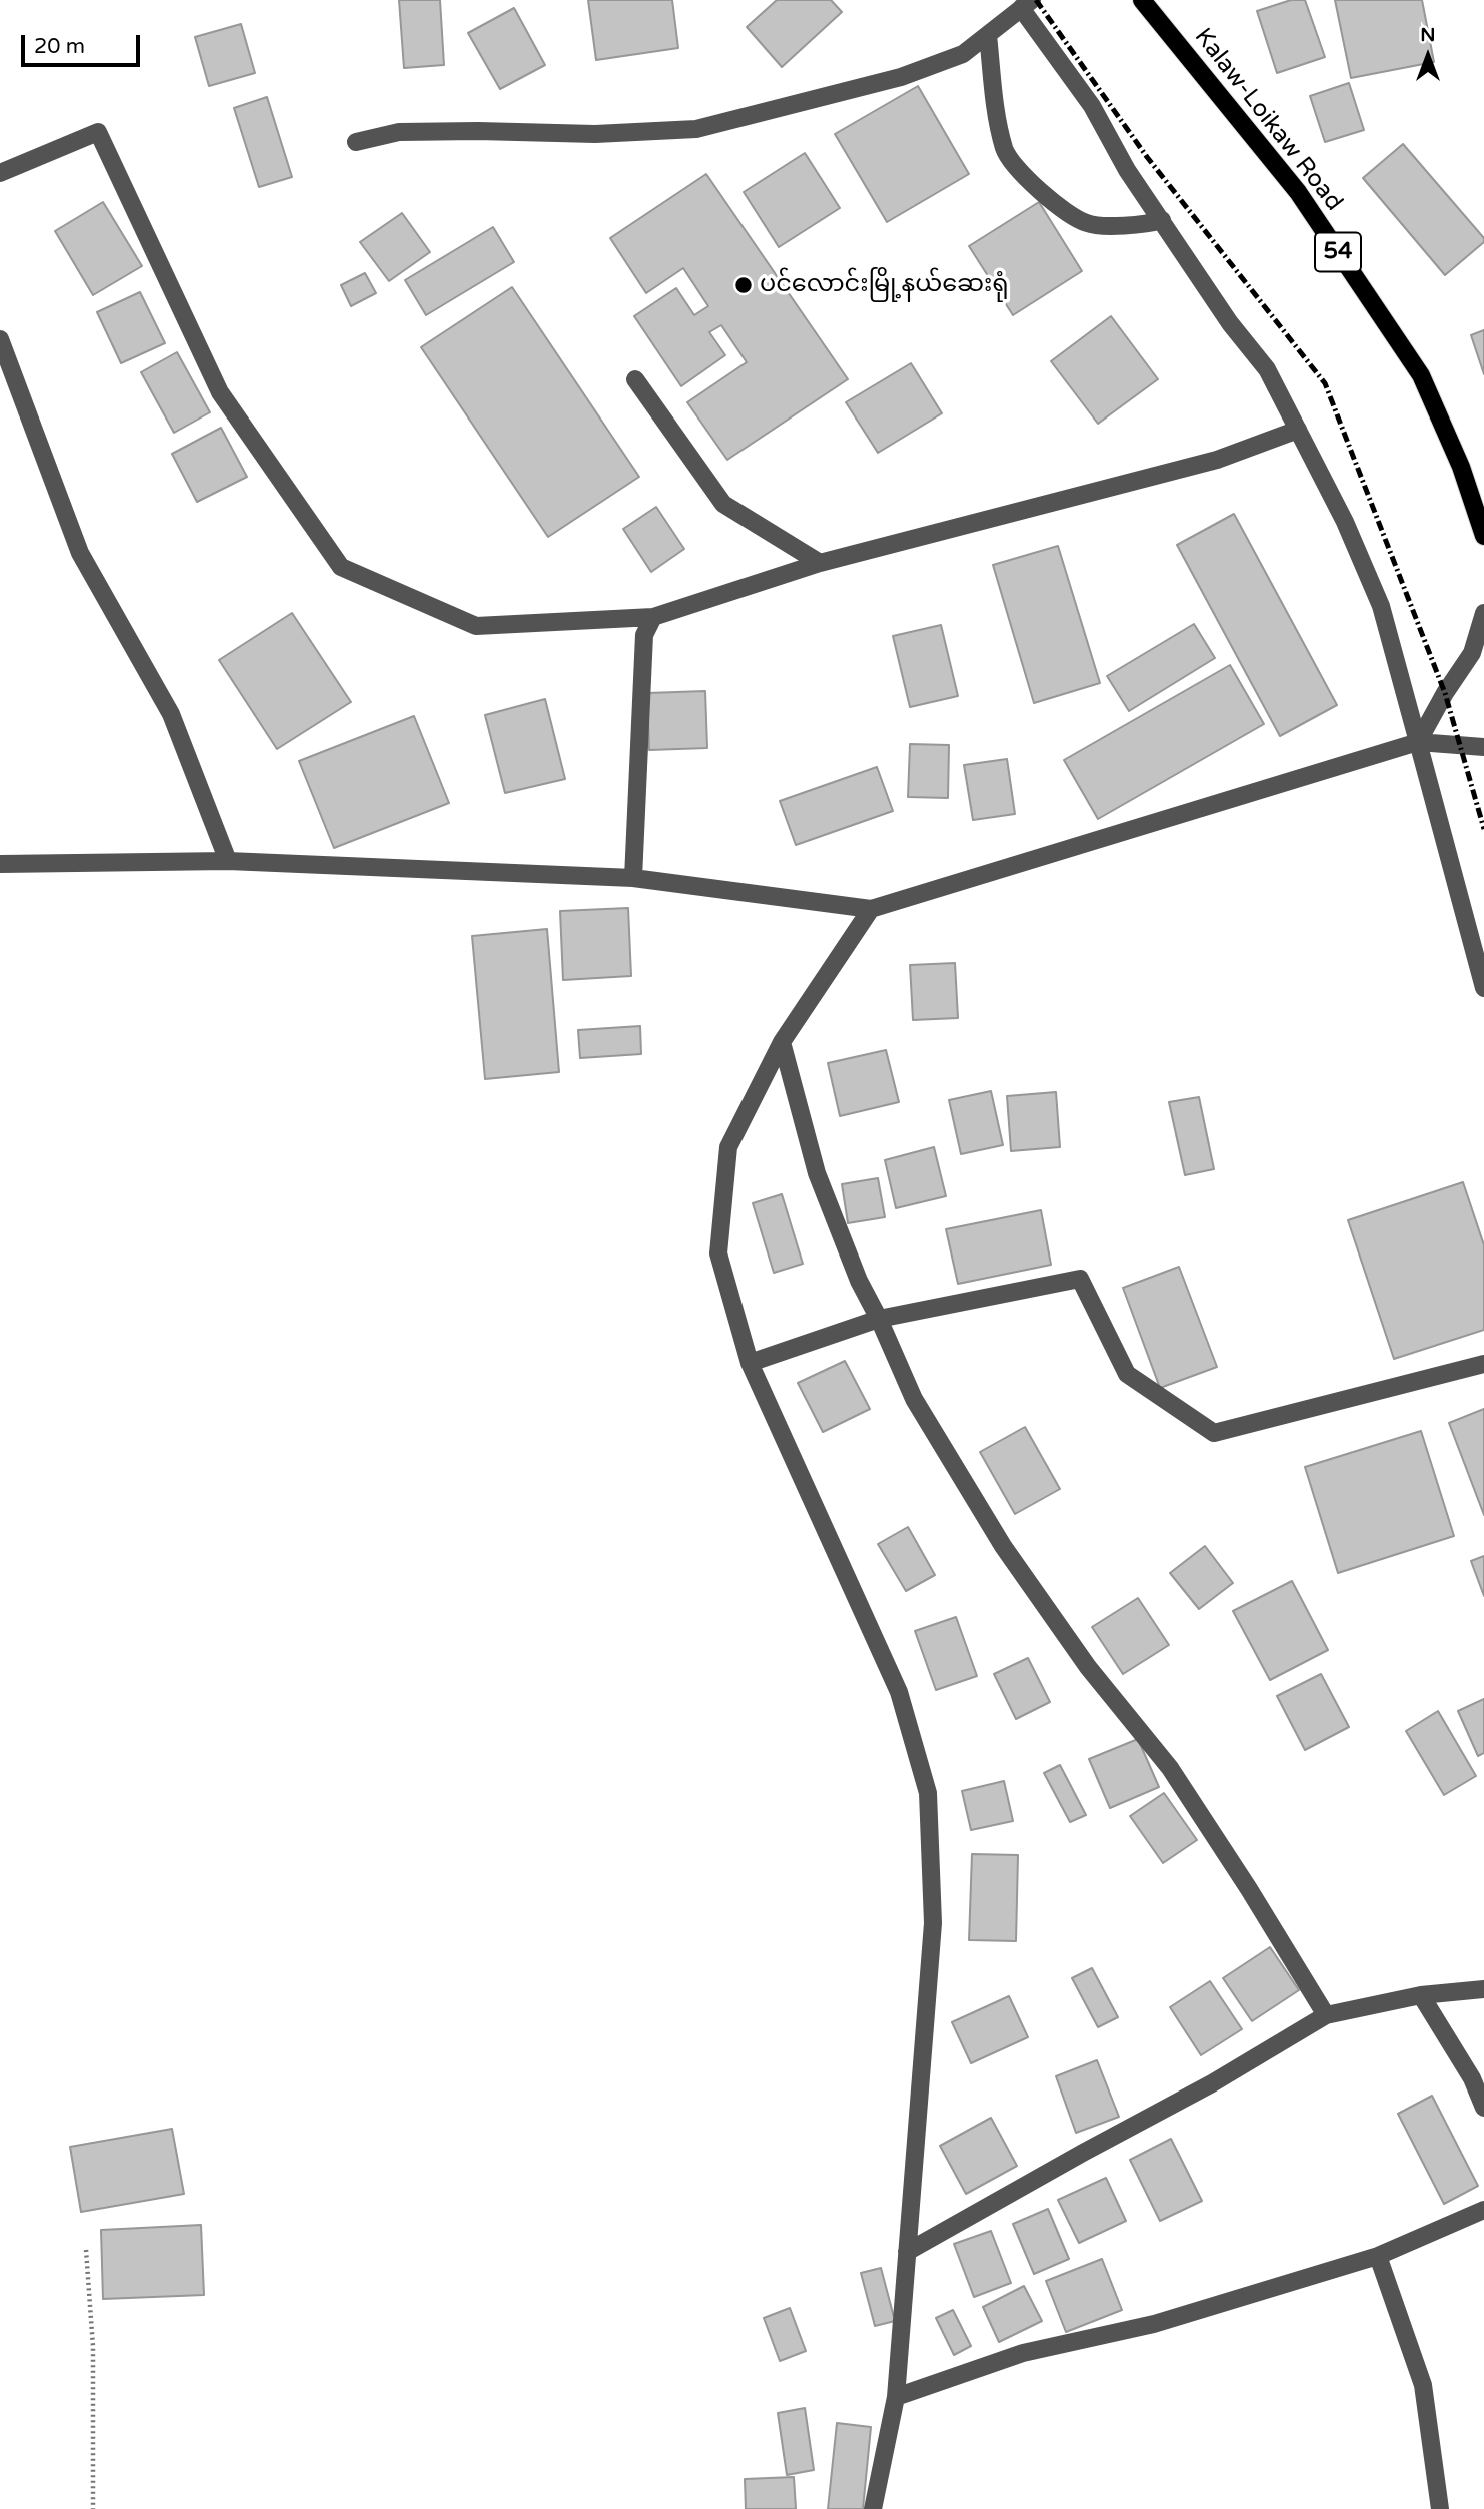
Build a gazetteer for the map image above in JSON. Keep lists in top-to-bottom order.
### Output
{
  "streets": {
    "main road": ["Kalaw-Loikaw Road", "54"]
  },
  "places": ["ပင်လောင်းမြို့နယ်ဆေးရုံ"],
  "scale_bar": "20 m",
  "north": "top"
}
